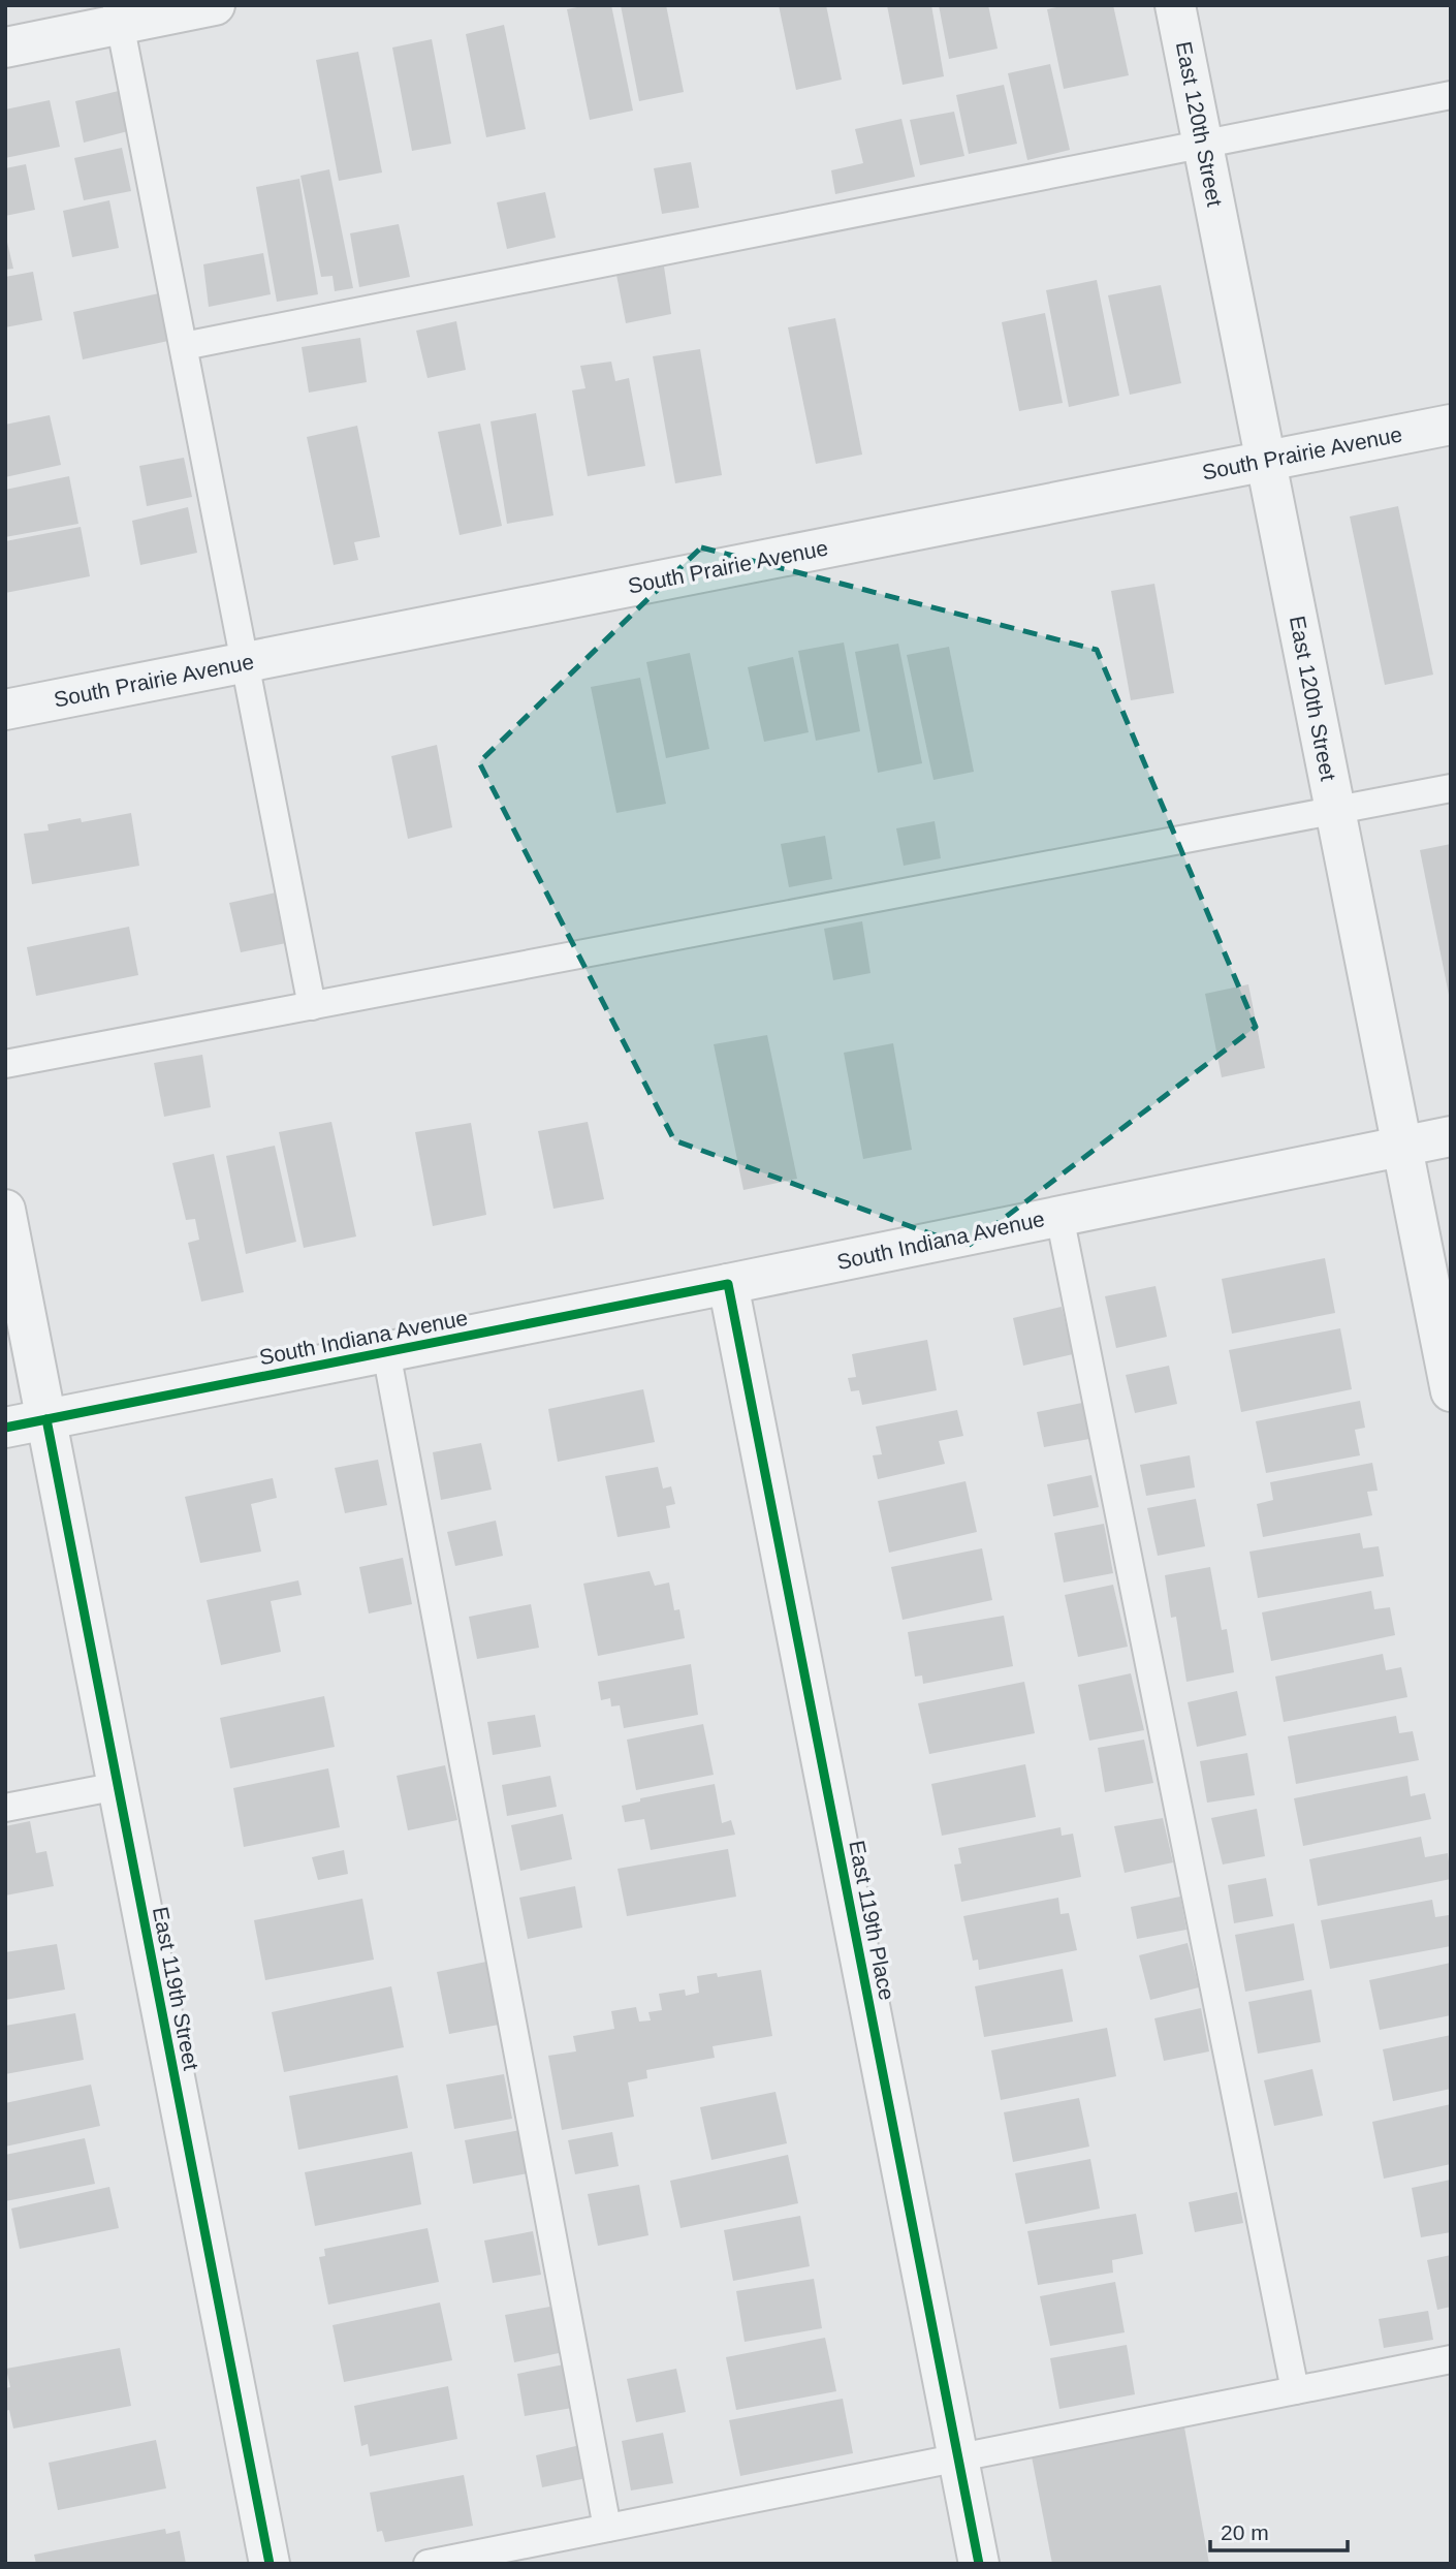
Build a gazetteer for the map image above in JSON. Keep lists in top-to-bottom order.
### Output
{
  "streets": {
    "street": [
      "East 120th Street",
      "South Prairie Avenue",
      "South Indiana Avenue",
      "East 119th Place",
      "East 119th Street"
    ]
  },
  "crossings": [
    ["East 120th Street", "South Prairie Avenue"],
    ["East 120th Street", "South Indiana Avenue"],
    ["South Indiana Avenue", "East 119th Place"],
    ["South Indiana Avenue", "East 119th Street"]
  ],
  "scale_bar": "20 m"
}
